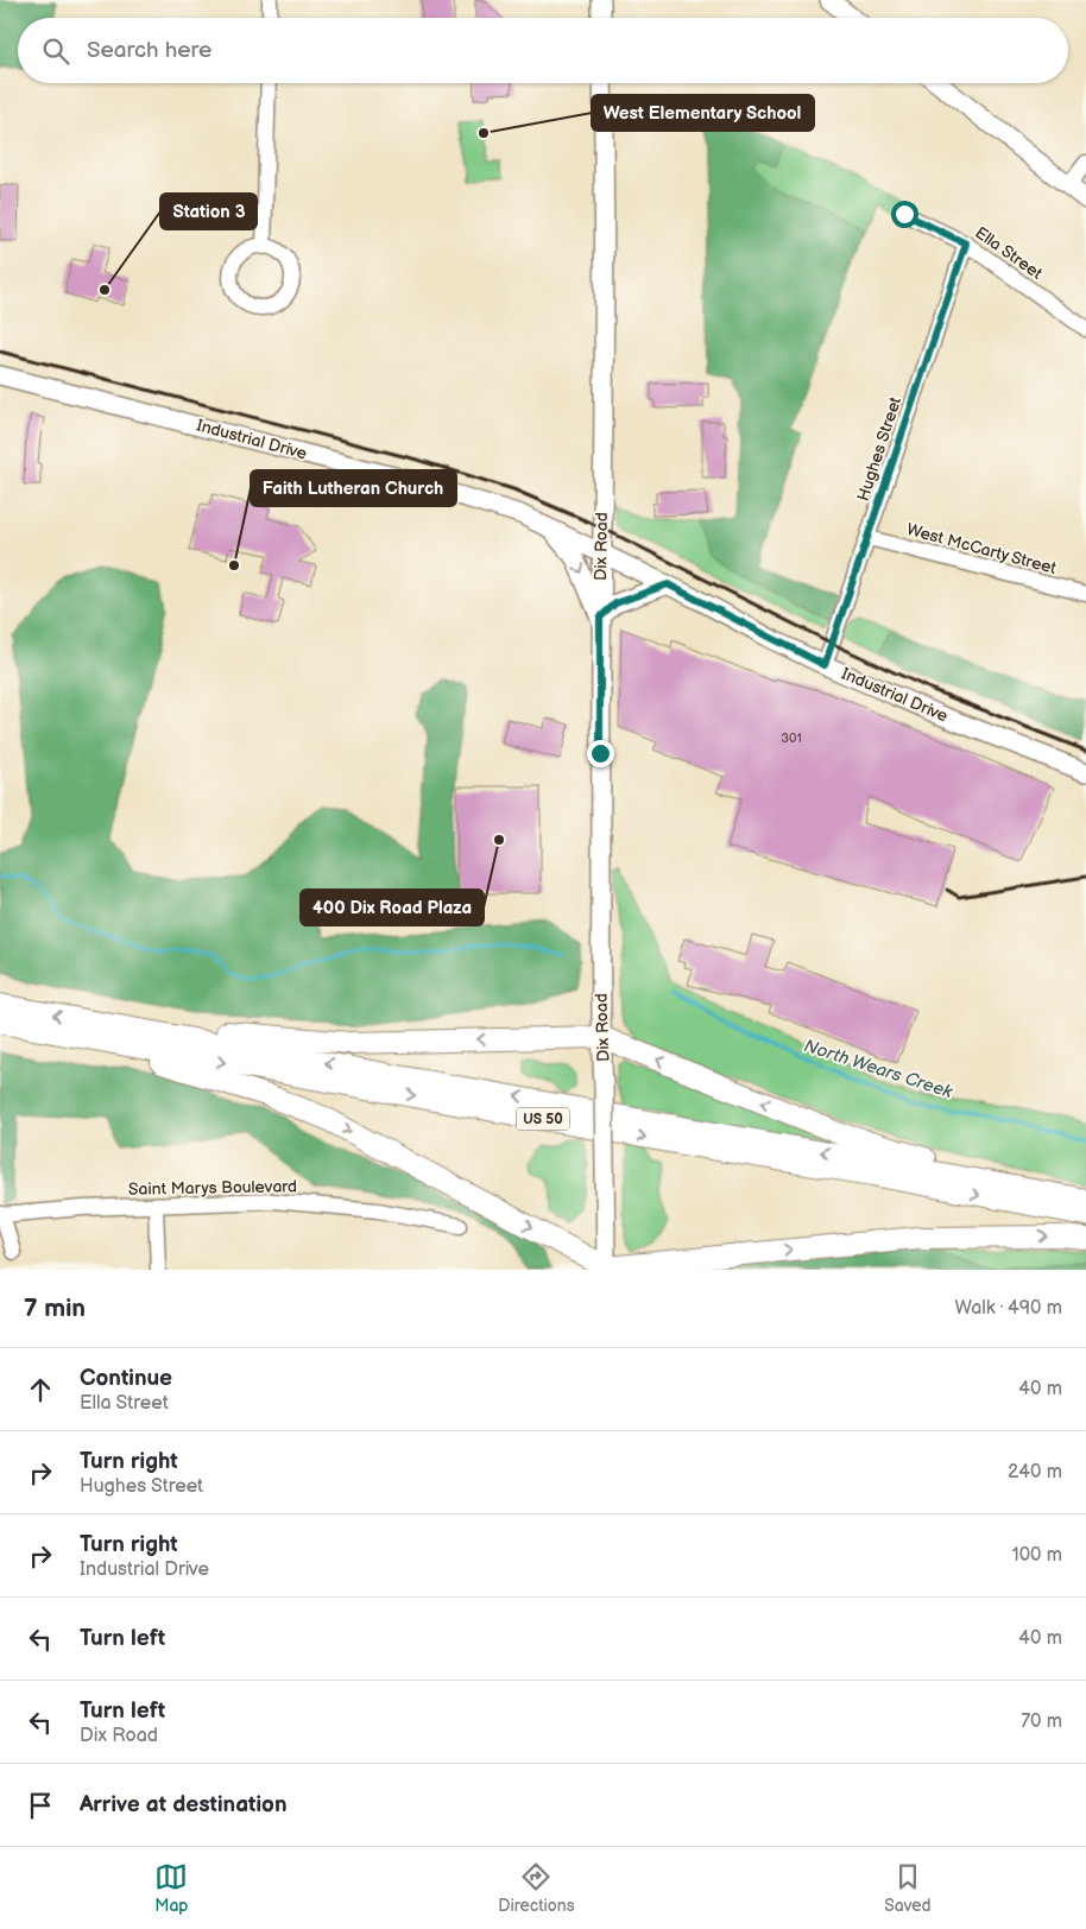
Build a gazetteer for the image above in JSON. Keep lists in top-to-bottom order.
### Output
{
  "streets": {
    "highway": ["US 50"],
    "main road": ["Industrial Drive", "Dix Road"],
    "street": [
      "Ella Street",
      "Hughes Street",
      "West McCarty Street",
      "Saint Marys Boulevard"
    ]
  },
  "crossings": [
    ["Ella Street", "Hughes Street"],
    ["Industrial Drive", "Hughes Street"],
    ["Industrial Drive", "Dix Road"],
    ["Hughes Street", "West McCarty Street"]
  ],
  "water": ["North Wears Creek"],
  "places": [
    "West Elementary School",
    "Station 3",
    "Faith Lutheran Church",
    "400 Dix Road Plaza"
  ],
  "house_numbers": ["301"],
  "page": {
    "search": "Search here",
    "heading": ["7 min", "Walk · 490 m"],
    "list": [
      ["Continue", "Ella Street", "40 m"],
      ["Turn right", "Hughes Street", "240 m"],
      ["Turn right", "Industrial Drive", "100 m"],
      ["Turn left", "40 m"],
      ["Turn left", "Dix Road", "70 m"],
      "Arrive at destination"
    ],
    "nav": ["Map", "Directions", "Saved"]
  }
}
